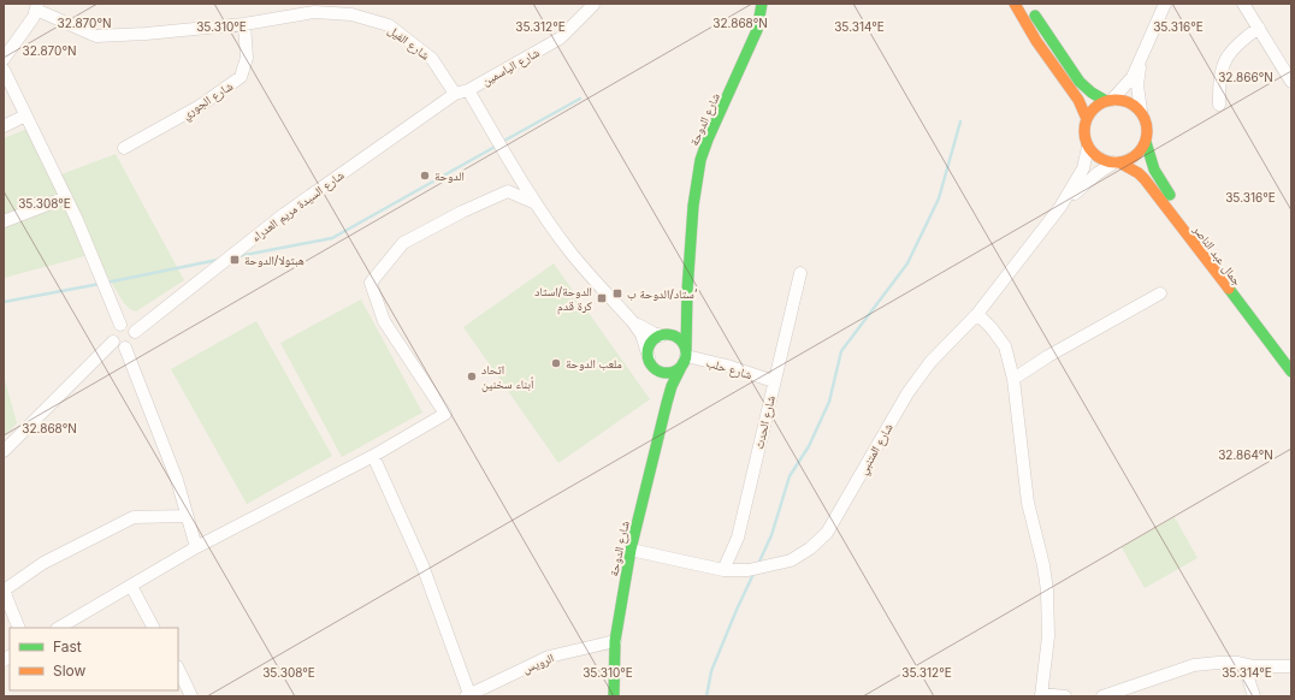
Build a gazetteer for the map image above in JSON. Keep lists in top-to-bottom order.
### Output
{
  "streets": {
    "street": [
      "شارع الفيل",
      "شارع الياسمين",
      "شارع الجوري",
      "شارع الدوحة",
      "شارع السيدة مريم العدراء",
      "جمال عبد الناصر",
      "شارع حلب",
      "شارع الحدث",
      "شارع المتنبي",
      "الرويس"
    ]
  },
  "crossings": [
    ["شارع الفيل", "شارع الجوري"],
    ["شارع الفيل", "شارع السيدة مريم العدراء"],
    ["شارع الياسمين", "شارع السيدة مريم العدراء"],
    ["شارع الدوحة", "شارع حلب"],
    ["شارع الدوحة", "شارع المتنبي"],
    ["شارع الدوحة", "الرويس"],
    ["شارع حلب", "شارع الحدث"],
    ["شارع الحدث", "شارع المتنبي"]
  ],
  "places": {
    "other": ["الدوحة", "ملعب الدوحة", "اتحاد أبناء سخنين"],
    "transit": ["هبتولا/الدوحة", "ستاد/الدوحة ب‘", "الدوحة/استاد كرة قدم"]
  },
  "legend": ["Fast", "Slow"],
  "coordinates": [
    "32.870°N",
    "32.868°N",
    "35.310°E",
    "35.312°E",
    "35.316°E",
    "35.314°E",
    "32.866°N",
    "35.308°E",
    "32.864°N"
  ]
}
